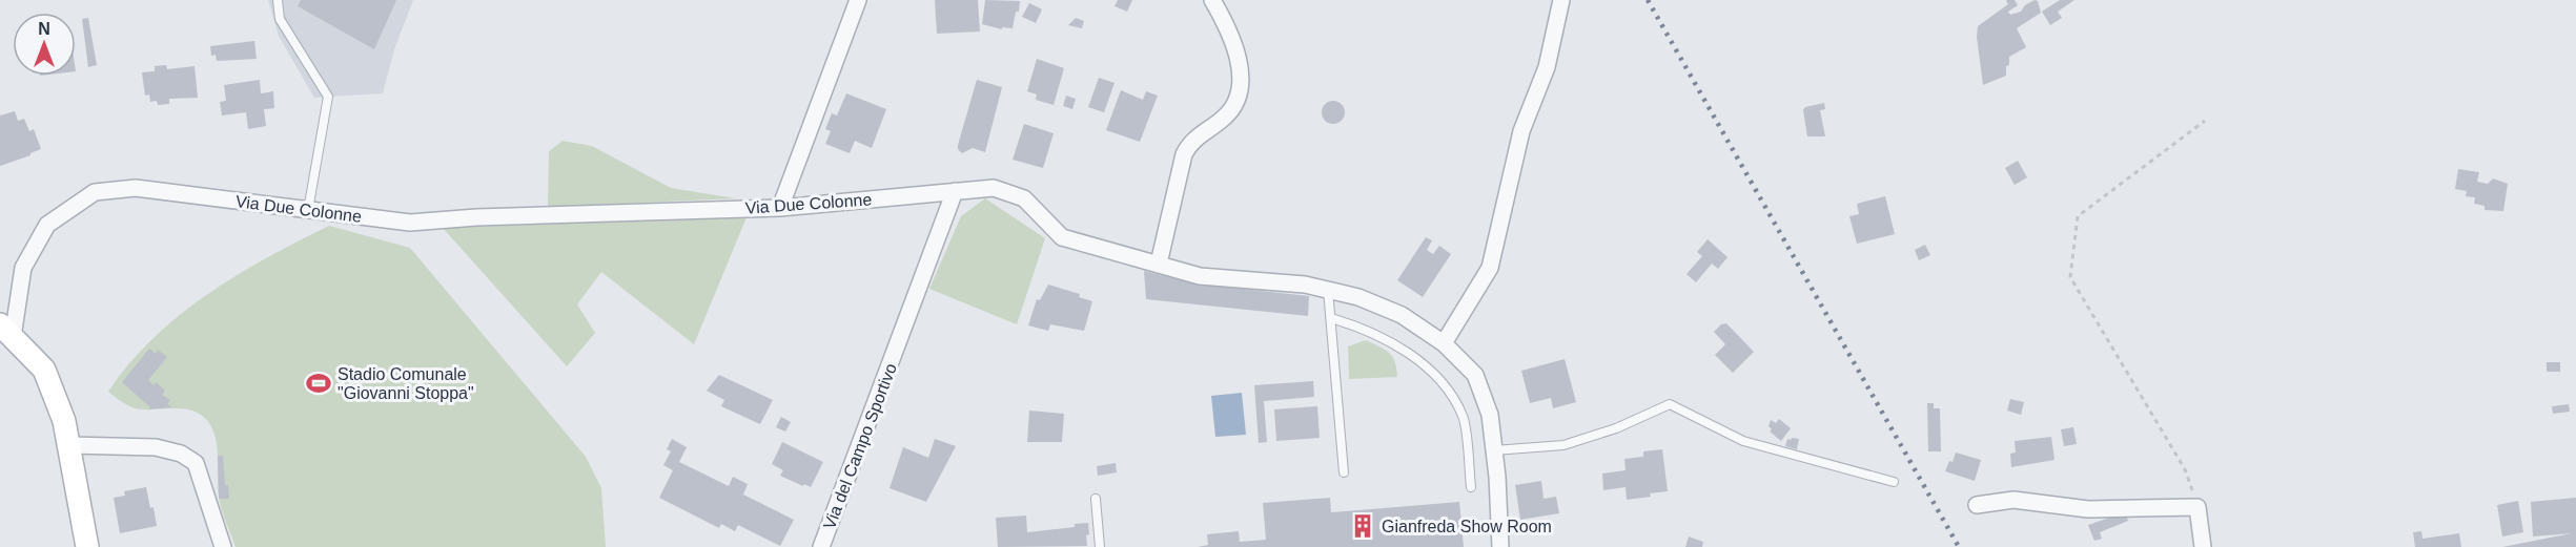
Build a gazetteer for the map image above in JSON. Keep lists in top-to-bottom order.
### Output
{
  "streets": {
    "street": ["Via Due Colonne", "Via del Campo Sportivo"]
  },
  "crossings": [
    ["Via Due Colonne", "Via del Campo Sportivo"]
  ],
  "places": {
    "sports": ["Stadio Comunale \"Giovanni Stoppa\""],
    "building": ["Gianfreda Show Room"]
  },
  "north": "top"
}
